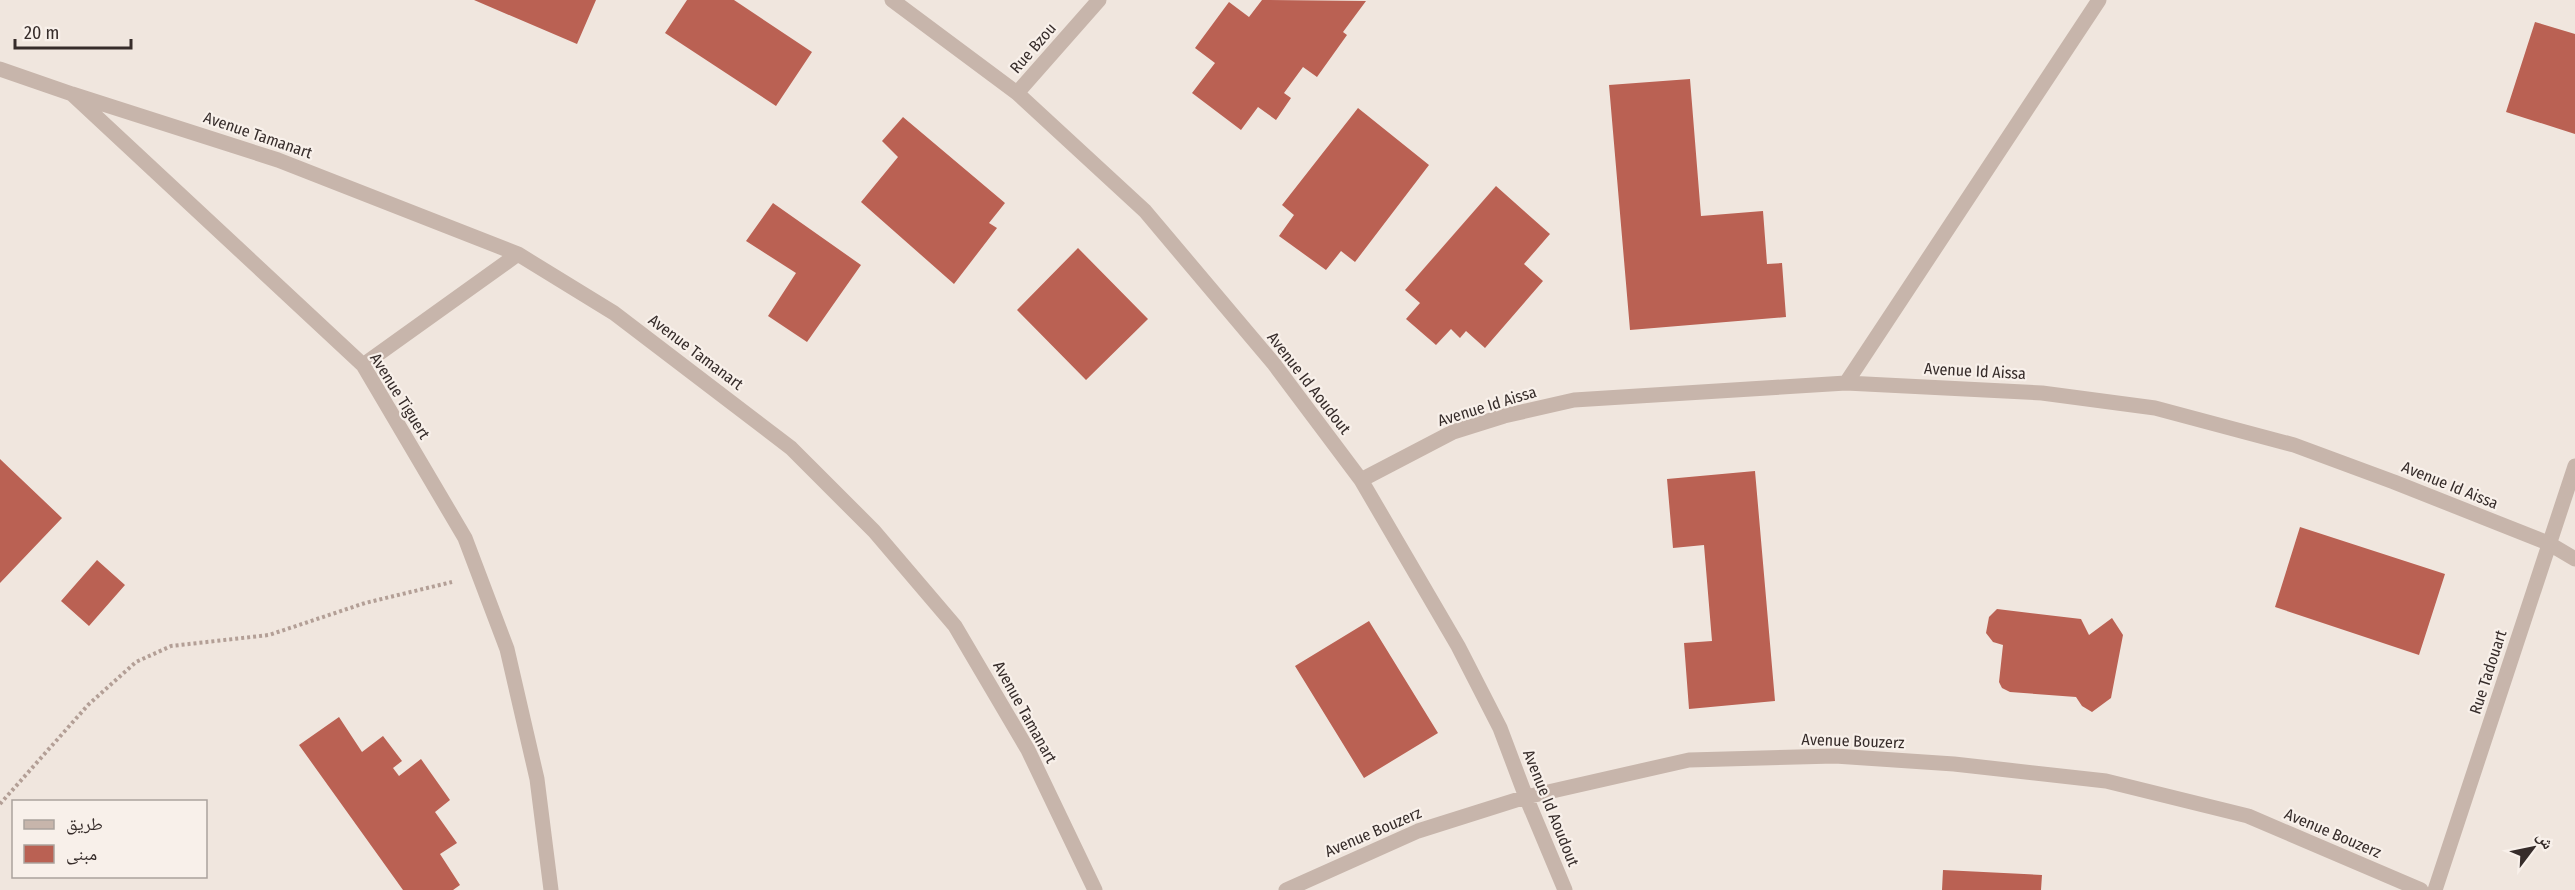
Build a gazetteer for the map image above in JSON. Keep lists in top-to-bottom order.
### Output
{
  "streets": {
    "street": [
      "Rue Bzou",
      "Avenue Tamanart",
      "Avenue Id Aissa",
      "Avenue Id Aoudout",
      "Avenue Tiguert",
      "Rue Tadouart",
      "Avenue Bouzerz"
    ]
  },
  "crossings": [
    ["Rue Bzou", "Avenue Id Aoudout"],
    ["Avenue Tamanart", "Avenue Tiguert"],
    ["Avenue Id Aissa", "Avenue Id Aoudout"],
    ["Avenue Id Aissa", "Rue Tadouart"],
    ["Avenue Id Aoudout", "Avenue Bouzerz"]
  ],
  "legend": ["طريق", "مبنى"],
  "scale_bar": "20 m",
  "north": "top right"
}
